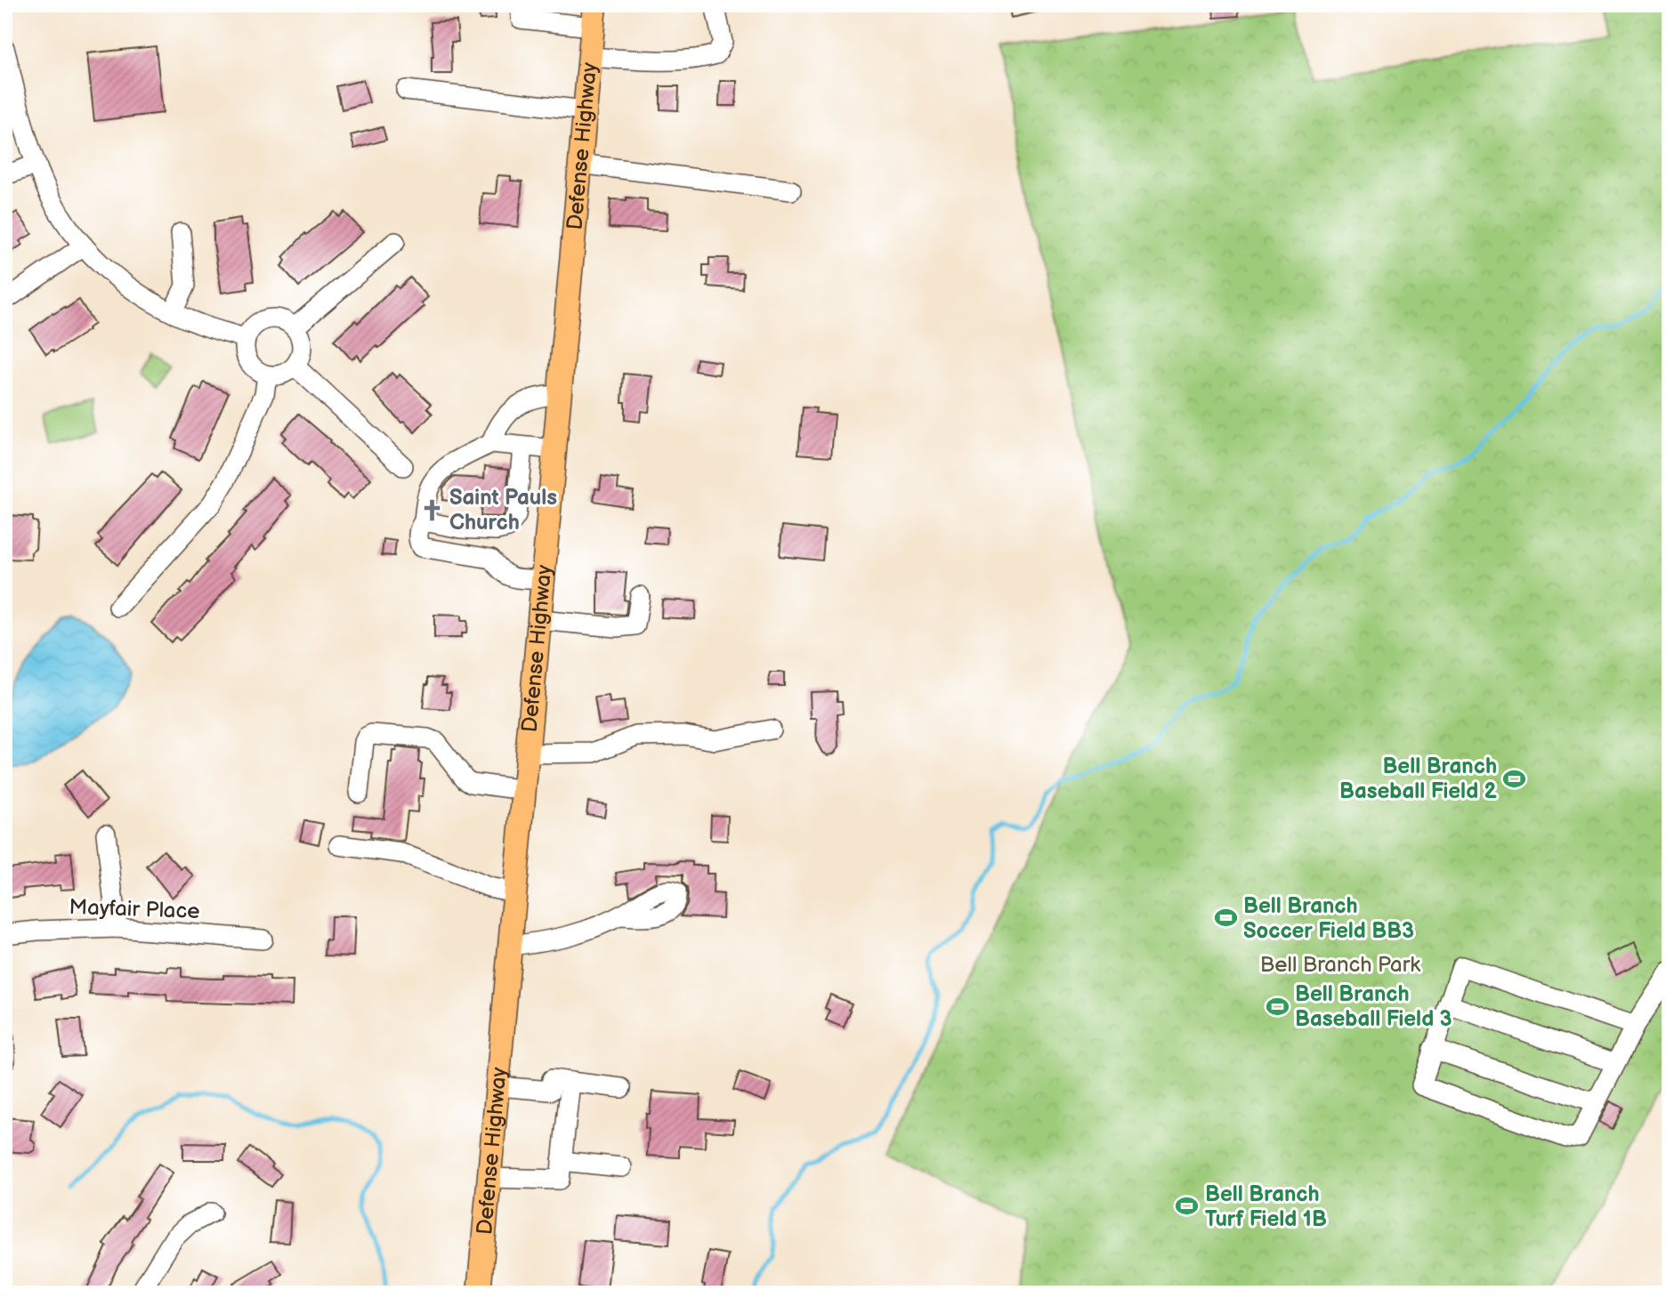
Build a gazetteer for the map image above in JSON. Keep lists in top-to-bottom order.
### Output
{
  "streets": {
    "main road": ["Defense Highway"],
    "street": ["Mayfair Place"]
  },
  "parks": ["Bell Branch Park"],
  "places": {
    "church": ["Saint Pauls Church"],
    "sports": [
      "Bell Branch Baseball Field 2",
      "Bell Branch Soccer Field BB3",
      "Bell Branch Baseball Field 3",
      "Bell Branch Turf Field 1B"
    ]
  }
}
